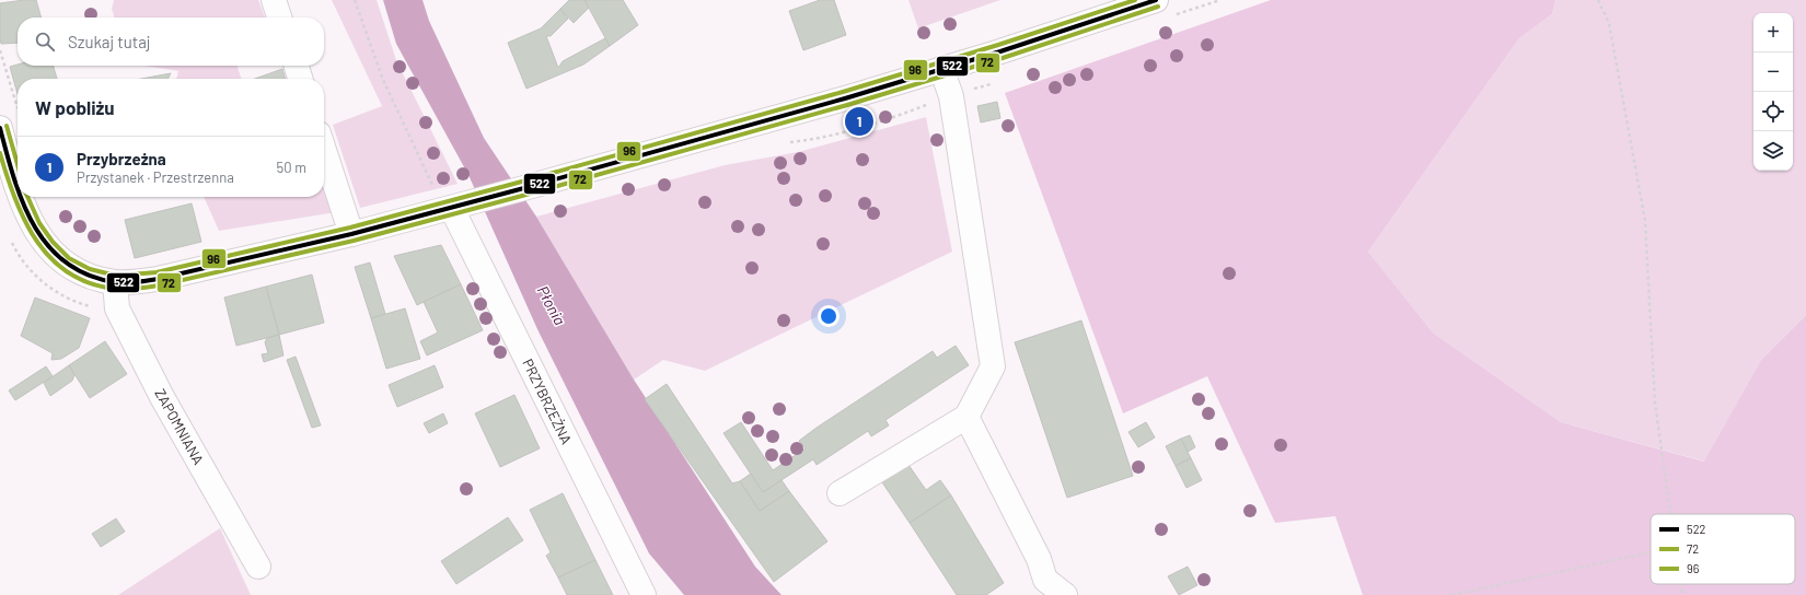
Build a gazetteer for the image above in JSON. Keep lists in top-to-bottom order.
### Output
{
  "streets": {
    "street": ["PRZYBRZEŻNA", "ZAPOMNIANA"]
  },
  "water": ["Płonia"],
  "lines": ["transit line 522", "transit line 96", "transit line 72"],
  "legend": ["522", "72", "96"],
  "page": {
    "map_buttons": ["+", "−"],
    "search": "Szukaj tutaj",
    "heading": "W pobliżu",
    "pins": "1",
    "list": [
      {
        "mark": "1",
        "name": "Przybrzeżna",
        "note": "Przystanek · Przestrzenna",
        "value": "50 m"
      }
    ]
  }
}
